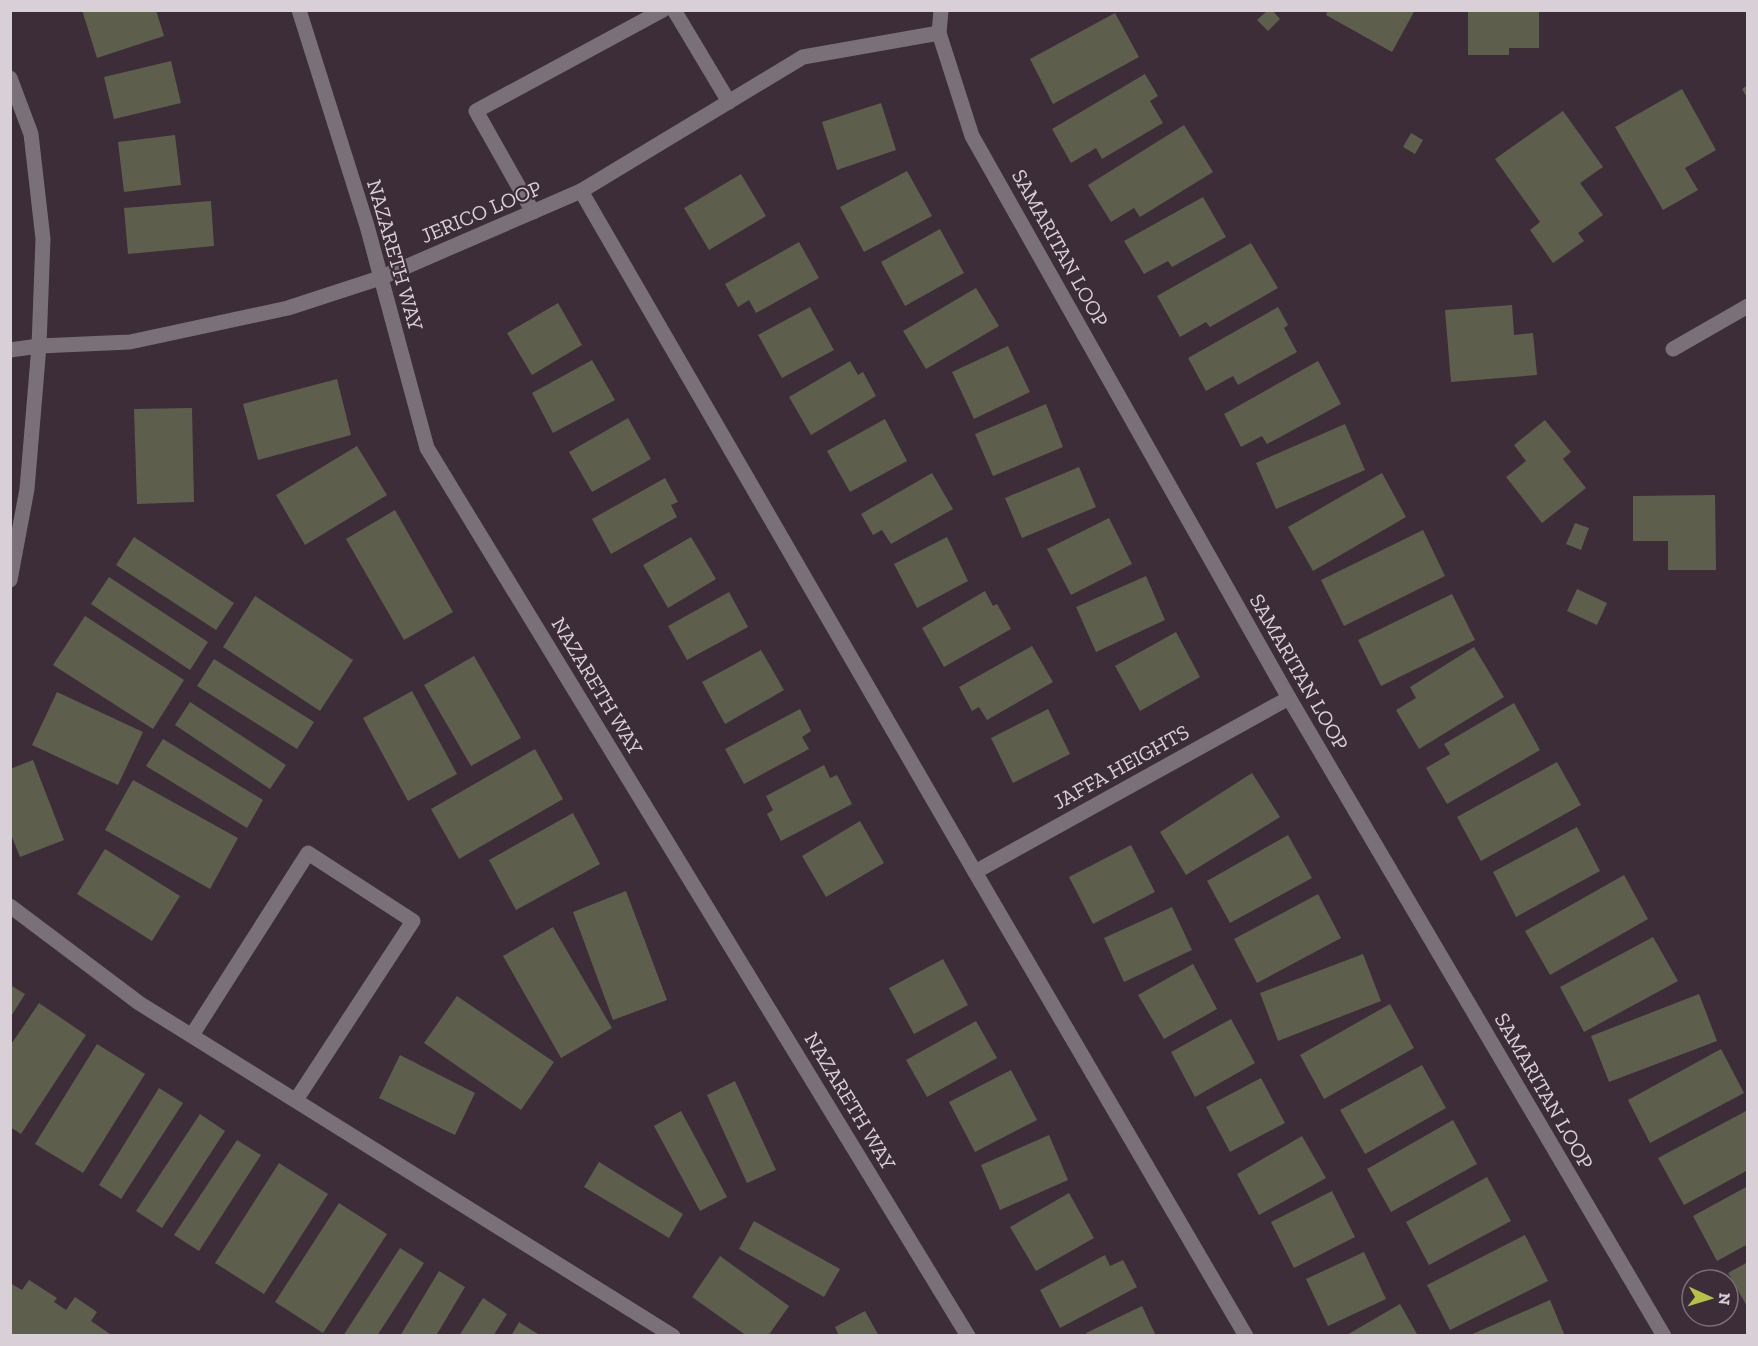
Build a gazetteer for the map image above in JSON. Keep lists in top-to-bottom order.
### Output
{
  "streets": {
    "street": [
      "JERICO LOOP",
      "SAMARITAN LOOP",
      "NAZARETH WAY",
      "JAFFA HEIGHTS"
    ]
  },
  "crossings": [
    ["JERICO LOOP", "SAMARITAN LOOP"],
    ["JERICO LOOP", "NAZARETH WAY"],
    ["SAMARITAN LOOP", "JAFFA HEIGHTS"]
  ],
  "north": "right"
}
